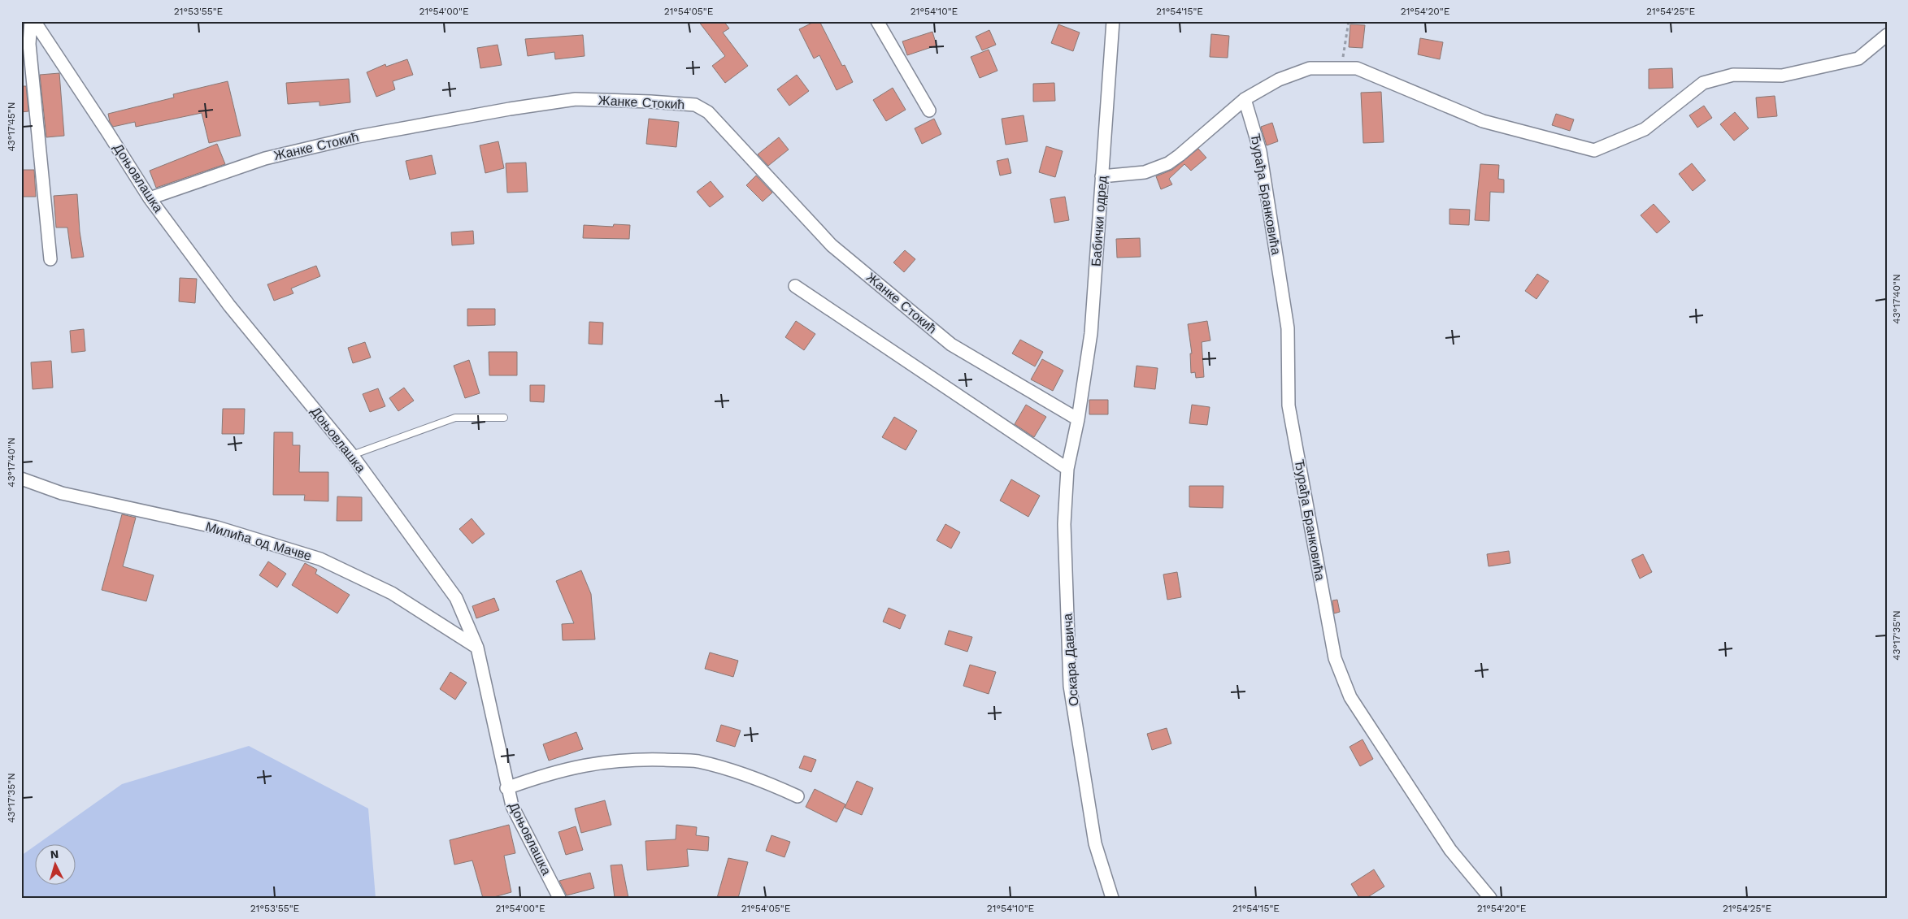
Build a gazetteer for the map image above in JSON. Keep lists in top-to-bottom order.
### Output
{
  "streets": {
    "street": [
      "Жанке Стокић",
      "Доњовлашка",
      "Ђурађа Бранковића",
      "Бабички одред",
      "Милића од Мачве",
      "Оскара Давича"
    ]
  },
  "crossings": [
    ["Жанке Стокић", "Доњовлашка"],
    ["Жанке Стокић", "Бабички одред"],
    ["Жанке Стокић", "Оскара Давича"],
    ["Доњовлашка", "Милића од Мачве"],
    ["Бабички одред", "Оскара Давича"]
  ],
  "north": "top",
  "coordinates": [
    "21°53'55\"E",
    "21°54'00\"E",
    "21°54'05\"E",
    "21°54'10\"E",
    "21°54'15\"E",
    "21°54'20\"E",
    "21°54'25\"E",
    "43°17'45\"N",
    "43°17'40\"N",
    "43°17'35\"N"
  ]
}
